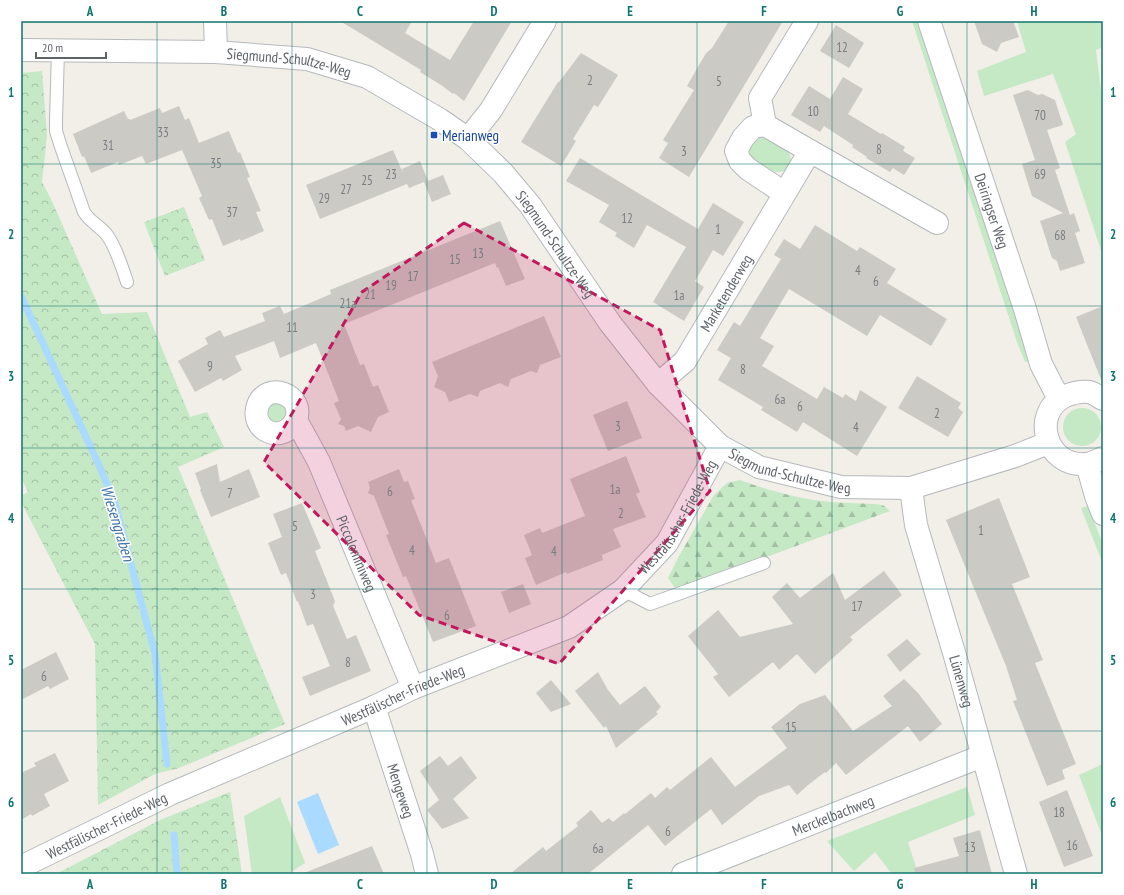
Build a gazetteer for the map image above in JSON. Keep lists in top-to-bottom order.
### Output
{
  "streets": {
    "street": [
      "Siegmund-Schultze-Weg",
      "Deiringser Weg",
      "Marketenderweg",
      "Westfälischer-Friede-Weg",
      "Piccolominiweg",
      "Lünenweg",
      "Mengeweg",
      "Merckelbachweg"
    ]
  },
  "crossings": [
    ["Siegmund-Schultze-Weg", "Marketenderweg"],
    ["Siegmund-Schultze-Weg", "Westfälischer-Friede-Weg"],
    ["Siegmund-Schultze-Weg", "Lünenweg"],
    ["Westfälischer-Friede-Weg", "Piccolominiweg"],
    ["Westfälischer-Friede-Weg", "Mengeweg"],
    ["Lünenweg", "Merckelbachweg"]
  ],
  "water": ["Wiesengraben"],
  "places": {
    "transit": ["Merianweg"]
  },
  "house_numbers": [
    "12",
    "2",
    "5",
    "10",
    "70",
    "33",
    "31",
    "8",
    "3",
    "35",
    "23",
    "69",
    "25",
    "27",
    "29",
    "37",
    "12",
    "1",
    "68",
    "13",
    "15",
    "4",
    "17",
    "6",
    "19",
    "21",
    "1a",
    "21a",
    "11",
    "9",
    "8",
    "6a",
    "6",
    "2",
    "3",
    "4",
    "1a",
    "6",
    "7",
    "2",
    "5",
    "1",
    "4",
    "4",
    "3",
    "17",
    "6",
    "8",
    "6",
    "15",
    "18",
    "6",
    "16",
    "13",
    "6a"
  ],
  "scale_bar": "20 m",
  "grid": {
    "columns": [
      "A",
      "B",
      "C",
      "D",
      "E",
      "F",
      "G",
      "H"
    ],
    "rows": [
      "1",
      "2",
      "3",
      "4",
      "5",
      "6"
    ]
  }
}
